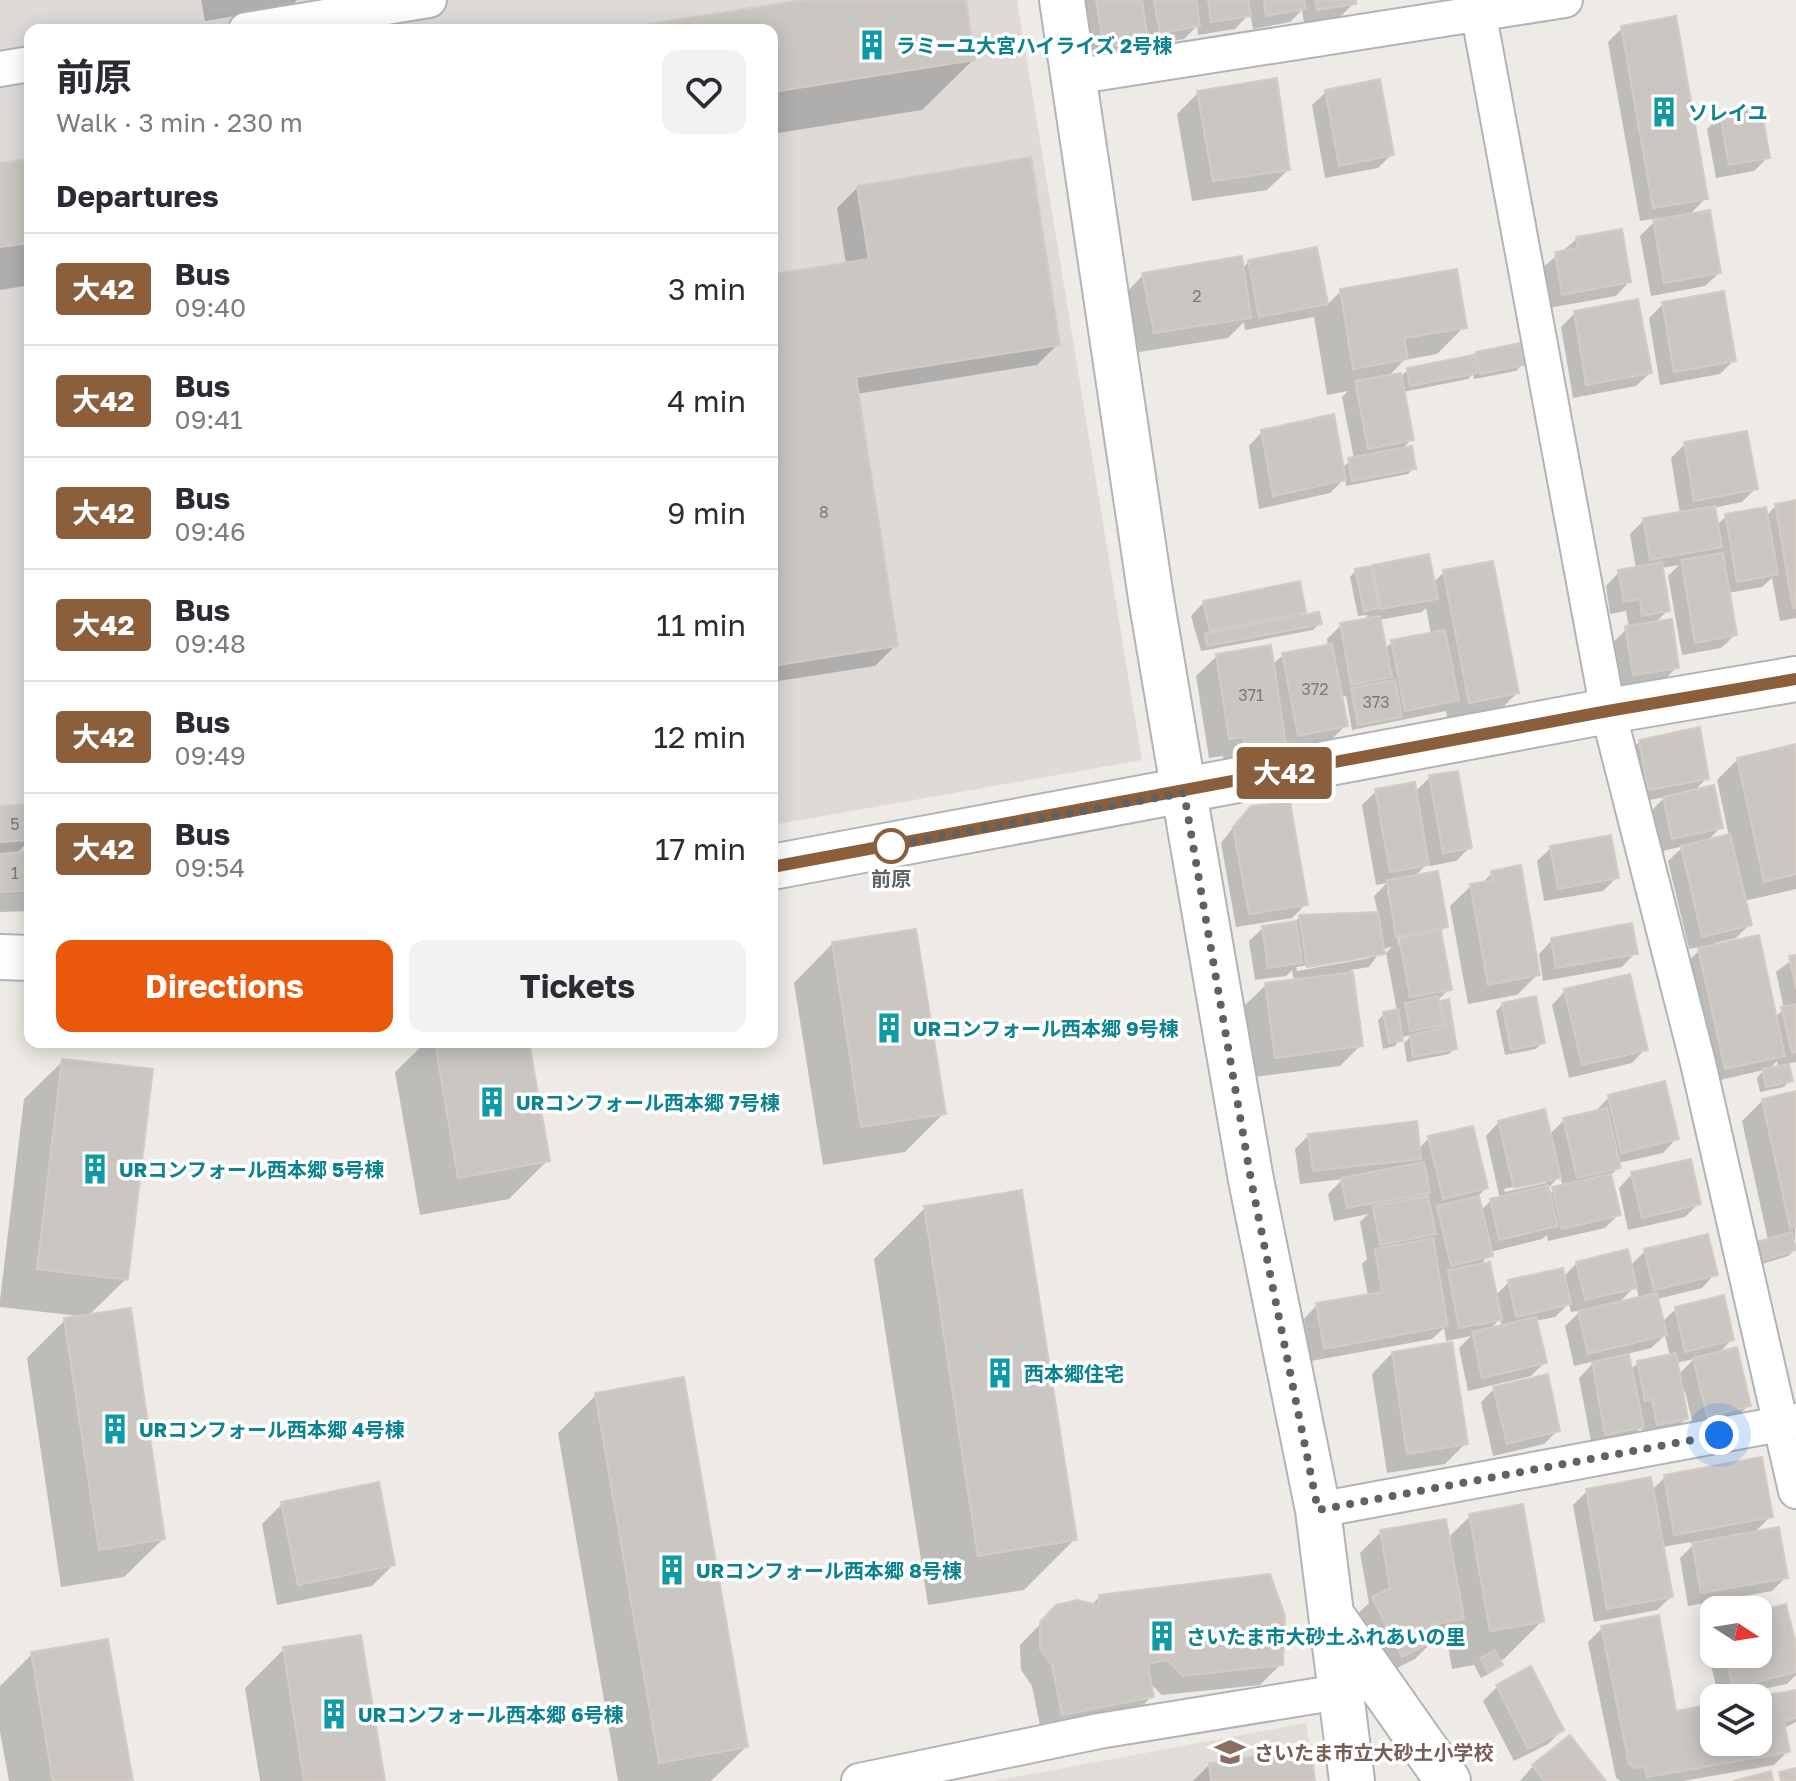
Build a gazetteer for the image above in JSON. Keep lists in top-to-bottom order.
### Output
{
  "places": {
    "building": [
      "ラミーユ大宮ハイライズ 2号棟",
      "ソレイユ",
      "URコンフォール西本郷 9号棟",
      "URコンフォール西本郷 7号棟",
      "URコンフォール西本郷 5号棟",
      "西本郷住宅",
      "URコンフォール西本郷 4号棟",
      "URコンフォール西本郷 8号棟",
      "さいたま市大砂土ふれあいの里",
      "URコンフォール西本郷 6号棟"
    ],
    "other": ["前原"],
    "school or university": ["さいたま市立大砂土小学校"]
  },
  "lines": ["bus line 大42"],
  "house_numbers": [
    "2",
    "8",
    "372",
    "371",
    "373",
    "5",
    "1"
  ],
  "north": "right",
  "page": {
    "on_map": "大42",
    "heading": [
      ["前原", "Walk · 3 min · 230 m"],
      "Departures"
    ],
    "list": [
      {
        "mark": "大42",
        "name": "Bus",
        "note": "09:40",
        "value": "3 min"
      },
      {
        "mark": "大42",
        "name": "Bus",
        "note": "09:41",
        "value": "4 min"
      },
      {
        "mark": "大42",
        "name": "Bus",
        "note": "09:46",
        "value": "9 min"
      },
      {
        "mark": "大42",
        "name": "Bus",
        "note": "09:48",
        "value": "11 min"
      },
      {
        "mark": "大42",
        "name": "Bus",
        "note": "09:49",
        "value": "12 min"
      },
      {
        "mark": "大42",
        "name": "Bus",
        "note": "09:54",
        "value": "17 min"
      }
    ],
    "buttons": ["Directions", "Tickets"]
  }
}
